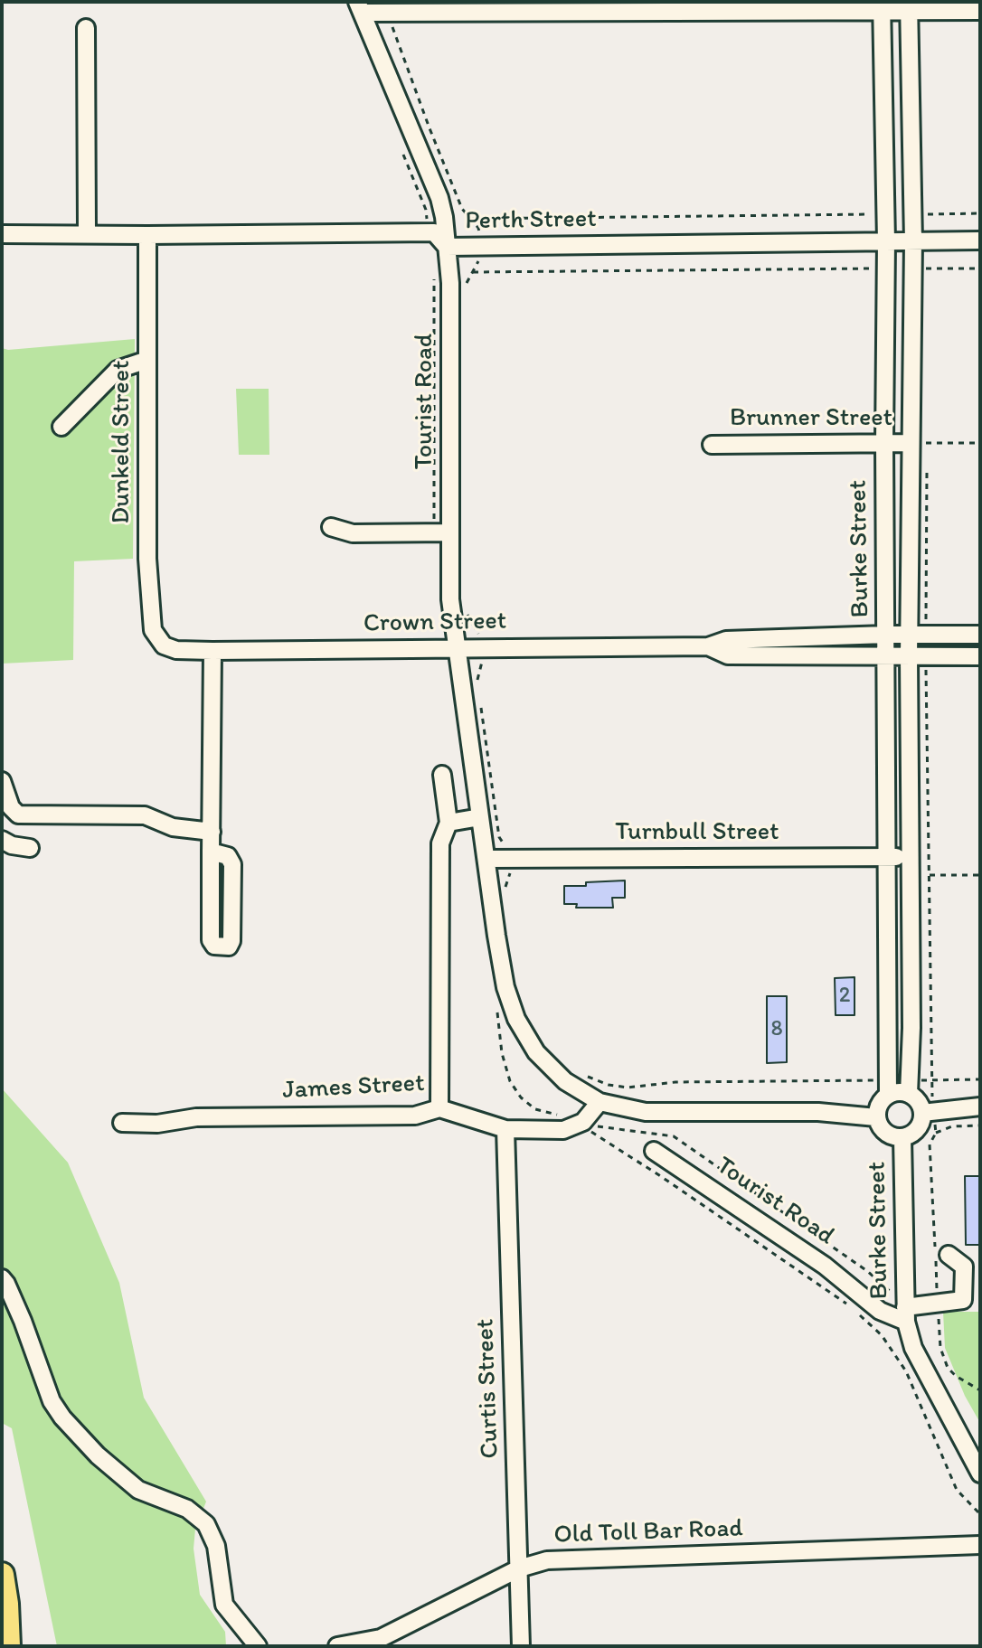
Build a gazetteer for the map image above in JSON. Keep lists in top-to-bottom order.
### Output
{
  "streets": {
    "street": [
      "Perth Street",
      "Tourist Road",
      "Brunner Street",
      "Dunkeld Street",
      "Burke Street",
      "Crown Street",
      "Turnbull Street",
      "James Street",
      "Curtis Street",
      "Old Toll Bar Road"
    ]
  },
  "crossings": [
    ["Perth Street", "Tourist Road"],
    ["Perth Street", "Dunkeld Street"],
    ["Perth Street", "Burke Street"],
    ["Tourist Road", "Burke Street"],
    ["Tourist Road", "Crown Street"],
    ["Tourist Road", "Turnbull Street"],
    ["Tourist Road", "James Street"],
    ["Brunner Street", "Burke Street"],
    ["Dunkeld Street", "Crown Street"],
    ["Burke Street", "Crown Street"],
    ["Burke Street", "Turnbull Street"],
    ["James Street", "Curtis Street"],
    ["Curtis Street", "Old Toll Bar Road"]
  ],
  "house_numbers": ["2", "8"]
}
